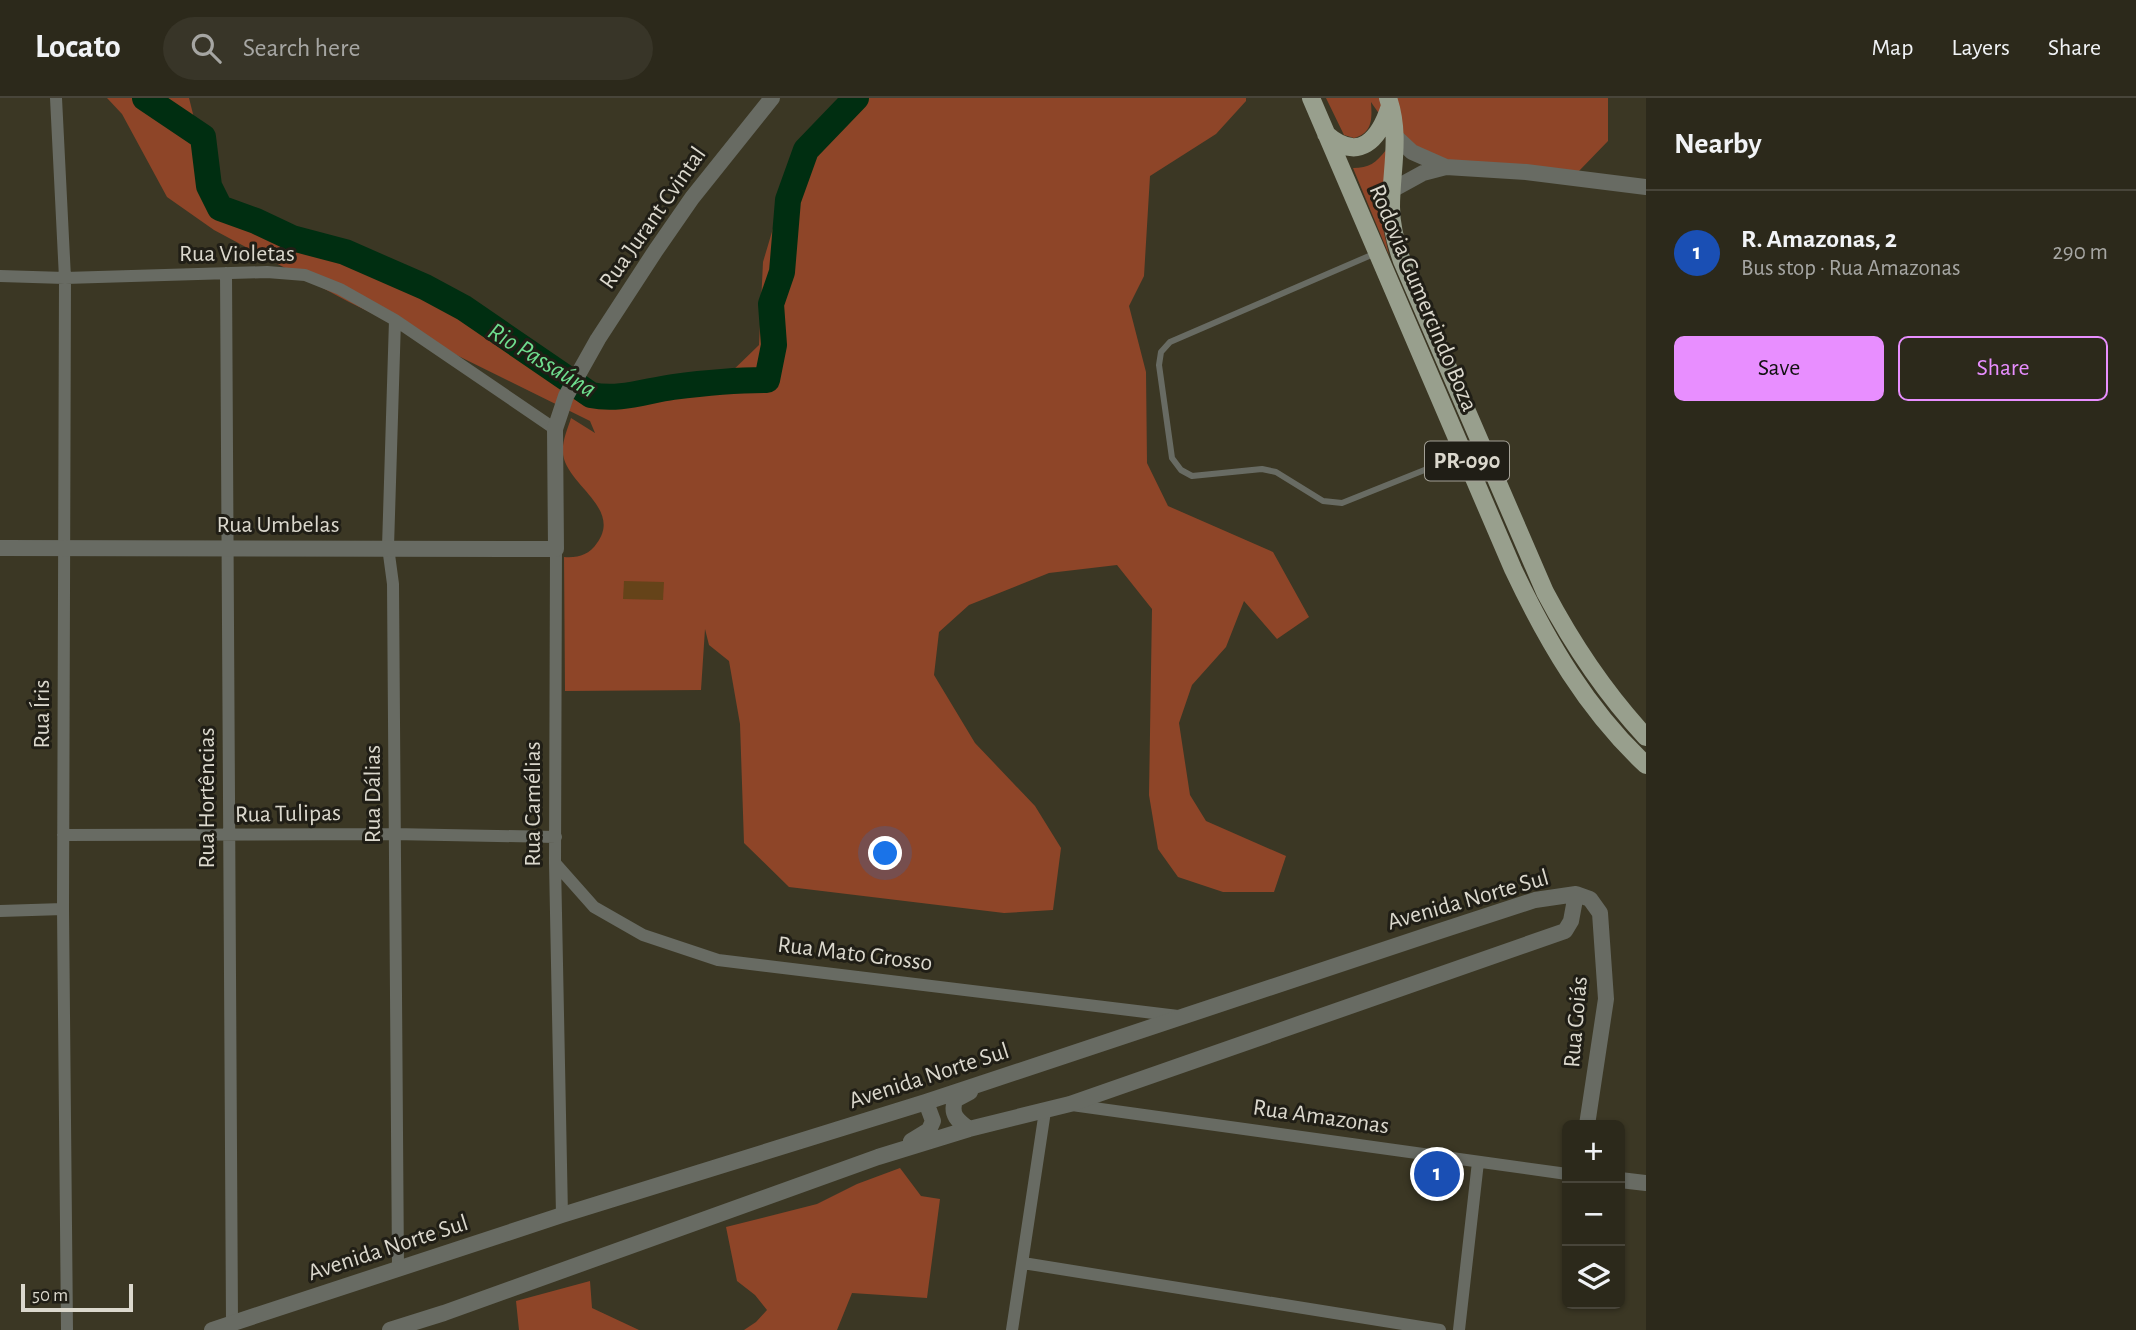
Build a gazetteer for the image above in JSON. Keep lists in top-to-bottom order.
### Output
{
  "streets": {
    "main road": ["Rodovia Gumercindo Boza", "PR-090"],
    "street": [
      "Rua Jurant Cvintal",
      "Rua Violetas",
      "Rua Umbelas",
      "Rua Íris",
      "Rua Dálias",
      "Rua Hortências",
      "Rua Camélias",
      "Rua Tulipas",
      "Avenida Norte Sul",
      "Rua Mato Grosso",
      "Rua Goiás",
      "Rua Amazonas"
    ]
  },
  "crossings": [
    ["Rua Jurant Cvintal", "Rua Camélias"],
    ["Rua Violetas", "Rua Íris"],
    ["Rua Violetas", "Rua Dálias"],
    ["Rua Violetas", "Rua Hortências"],
    ["Rua Violetas", "Rua Camélias"],
    ["Rua Umbelas", "Rua Íris"],
    ["Rua Umbelas", "Rua Dálias"],
    ["Rua Umbelas", "Rua Hortências"],
    ["Rua Umbelas", "Rua Camélias"],
    ["Rua Íris", "Rua Tulipas"],
    ["Rua Dálias", "Rua Tulipas"],
    ["Rua Dálias", "Avenida Norte Sul"],
    ["Rua Hortências", "Rua Tulipas"],
    ["Rua Hortências", "Avenida Norte Sul"],
    ["Rua Camélias", "Rua Tulipas"],
    ["Rua Camélias", "Avenida Norte Sul"],
    ["Rua Camélias", "Rua Mato Grosso"],
    ["Avenida Norte Sul", "Rua Mato Grosso"],
    ["Avenida Norte Sul", "Rua Goiás"],
    ["Avenida Norte Sul", "Rua Amazonas"]
  ],
  "water": ["Rio Passaúna"],
  "scale_bar": "50 m",
  "page": {
    "header": "Locato",
    "search": "Search here",
    "nav": ["Map", "Layers", "Share"],
    "heading": "Nearby",
    "list": [
      {
        "mark": "1",
        "name": "R. Amazonas, 2",
        "note": "Bus stop · Rua Amazonas",
        "value": "290 m"
      }
    ],
    "buttons": ["Save", "Share"],
    "map_buttons": ["+", "−"],
    "pins": "1",
    "scale": "50 m"
  }
}
